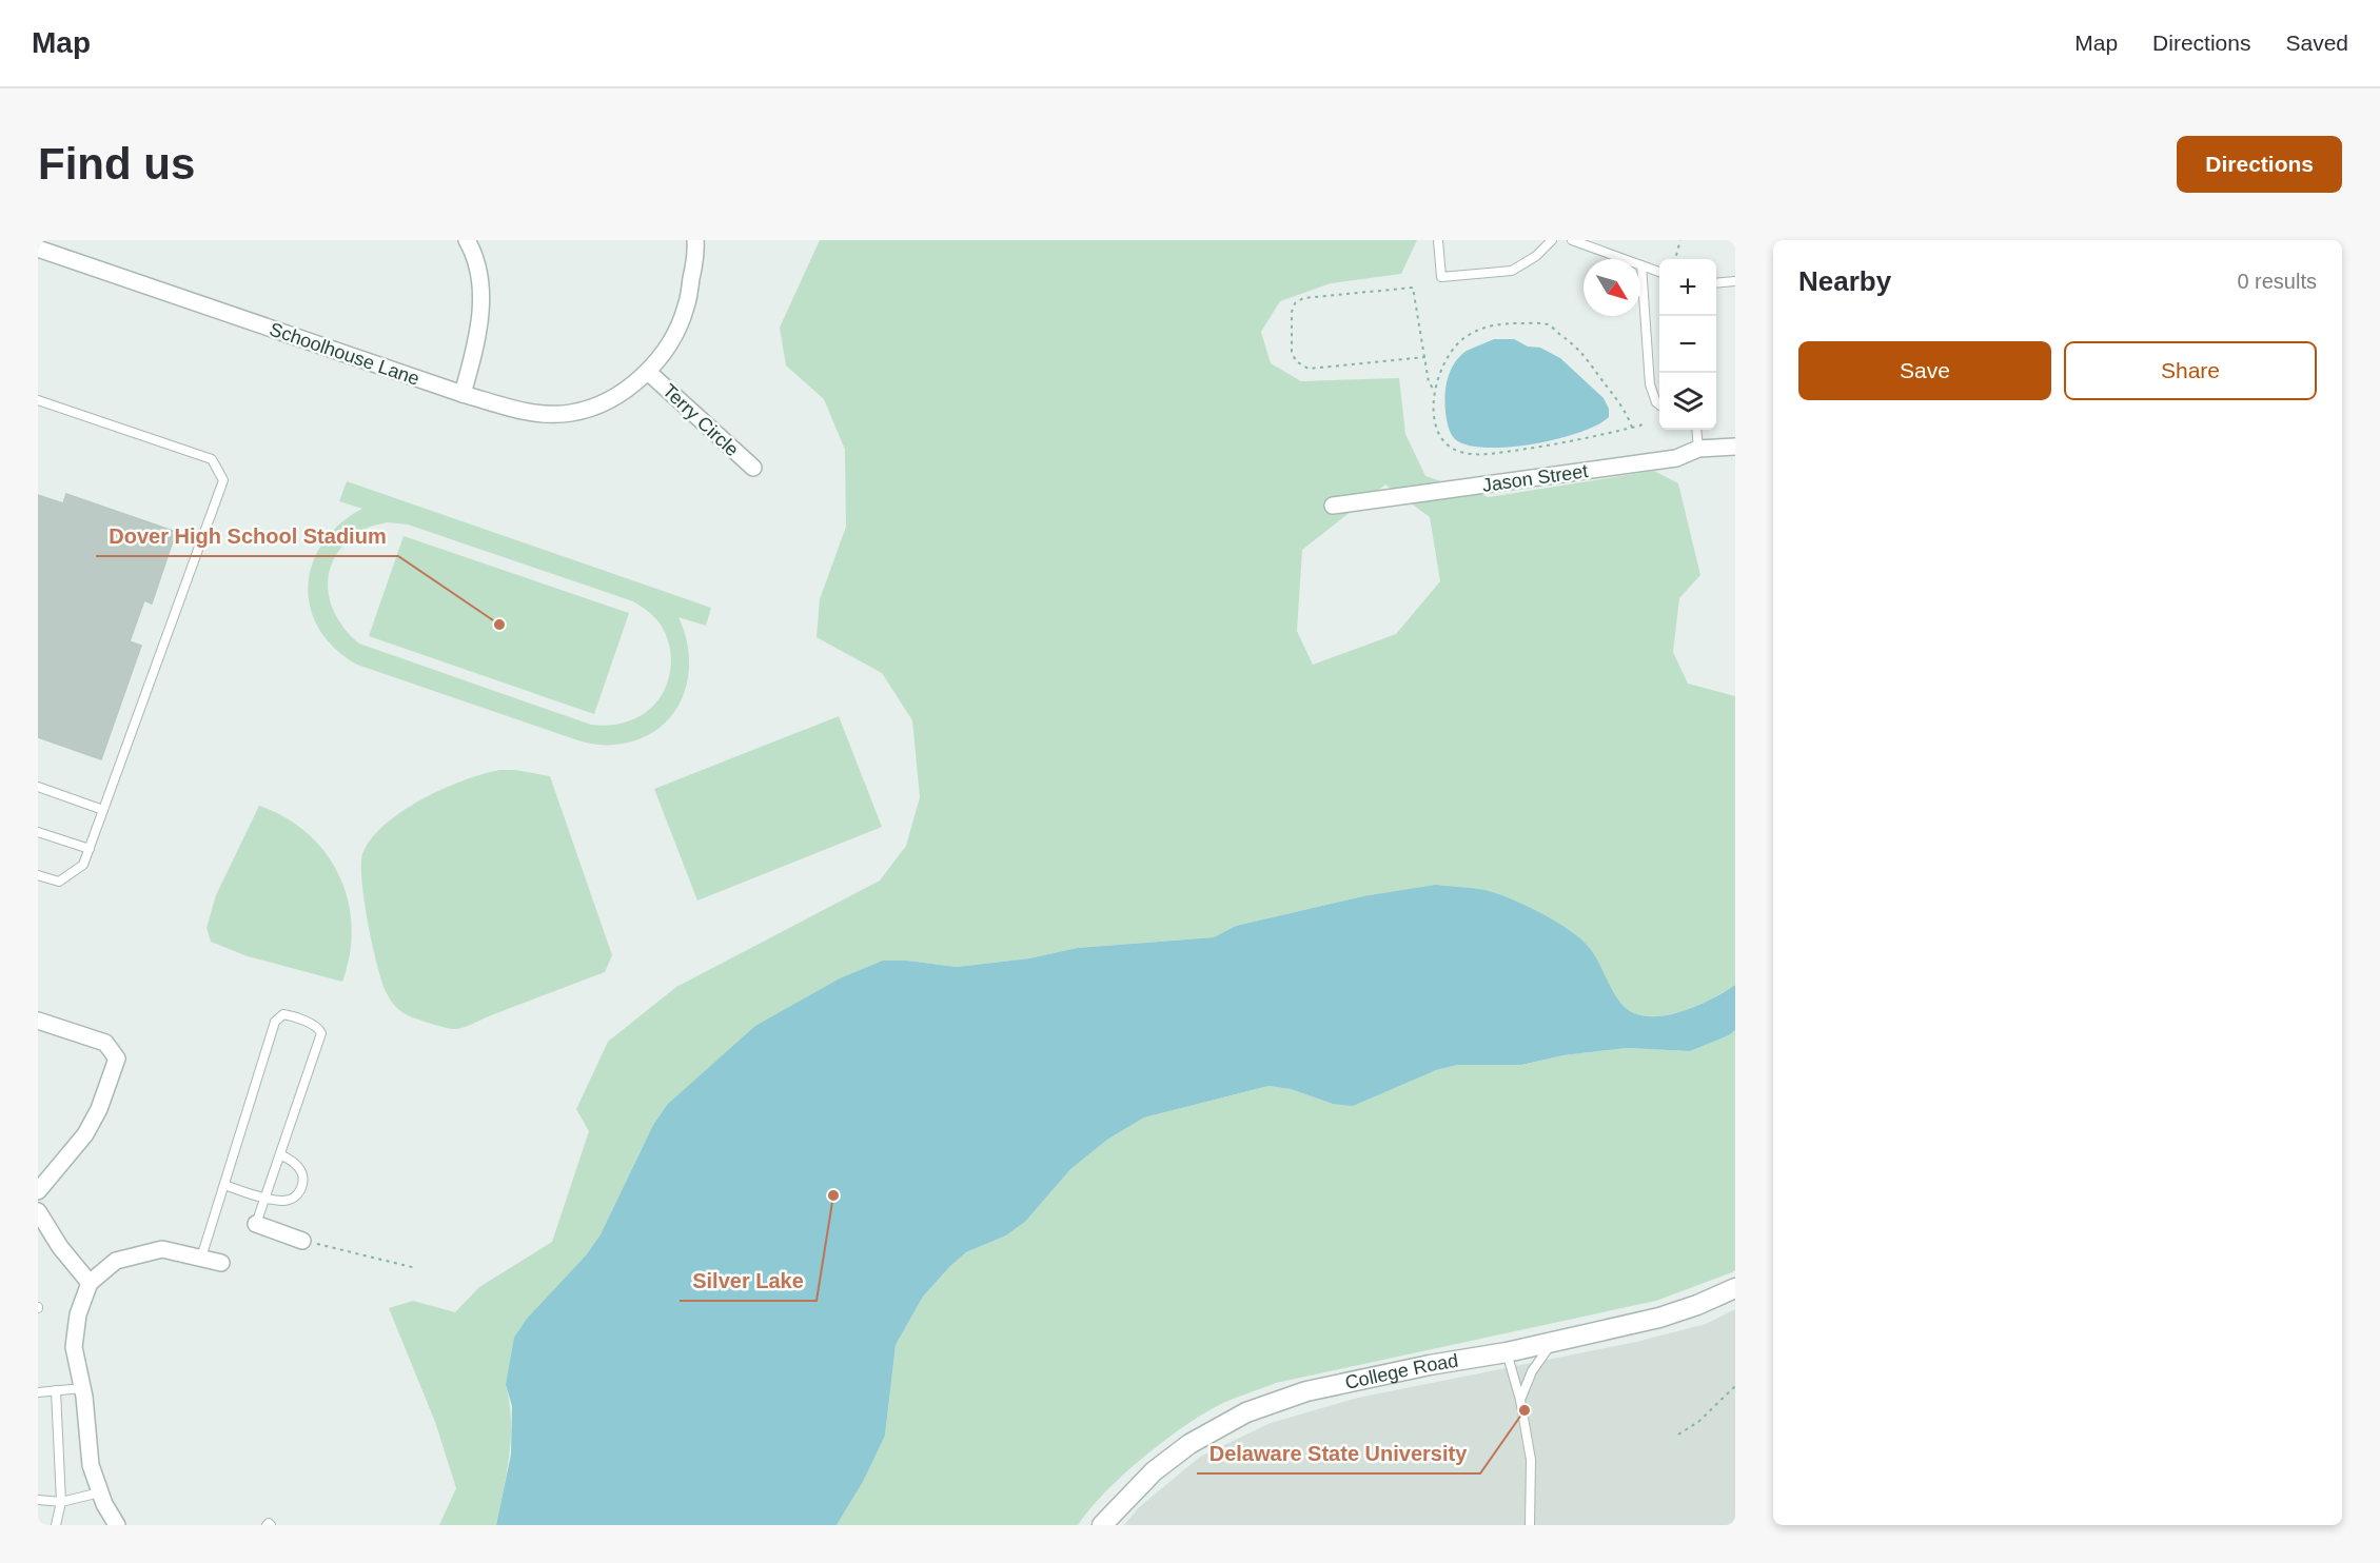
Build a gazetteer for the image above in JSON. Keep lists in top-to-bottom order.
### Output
{
  "streets": {
    "street": [
      "Schoolhouse Lane",
      "Terry Circle",
      "Jason Street",
      "College Road"
    ]
  },
  "crossings": [
    ["Schoolhouse Lane", "Terry Circle"]
  ],
  "places": ["Dover High School Stadium", "Silver Lake", "Delaware State University"],
  "north": "bottom right",
  "page": {
    "header": "Map",
    "nav": ["Map", "Directions", "Saved"],
    "buttons": [
      "Directions",
      ["Save", "Share"]
    ],
    "title": "Find us",
    "heading": ["Nearby", "0 results"],
    "map_buttons": ["+", "−"]
  }
}
